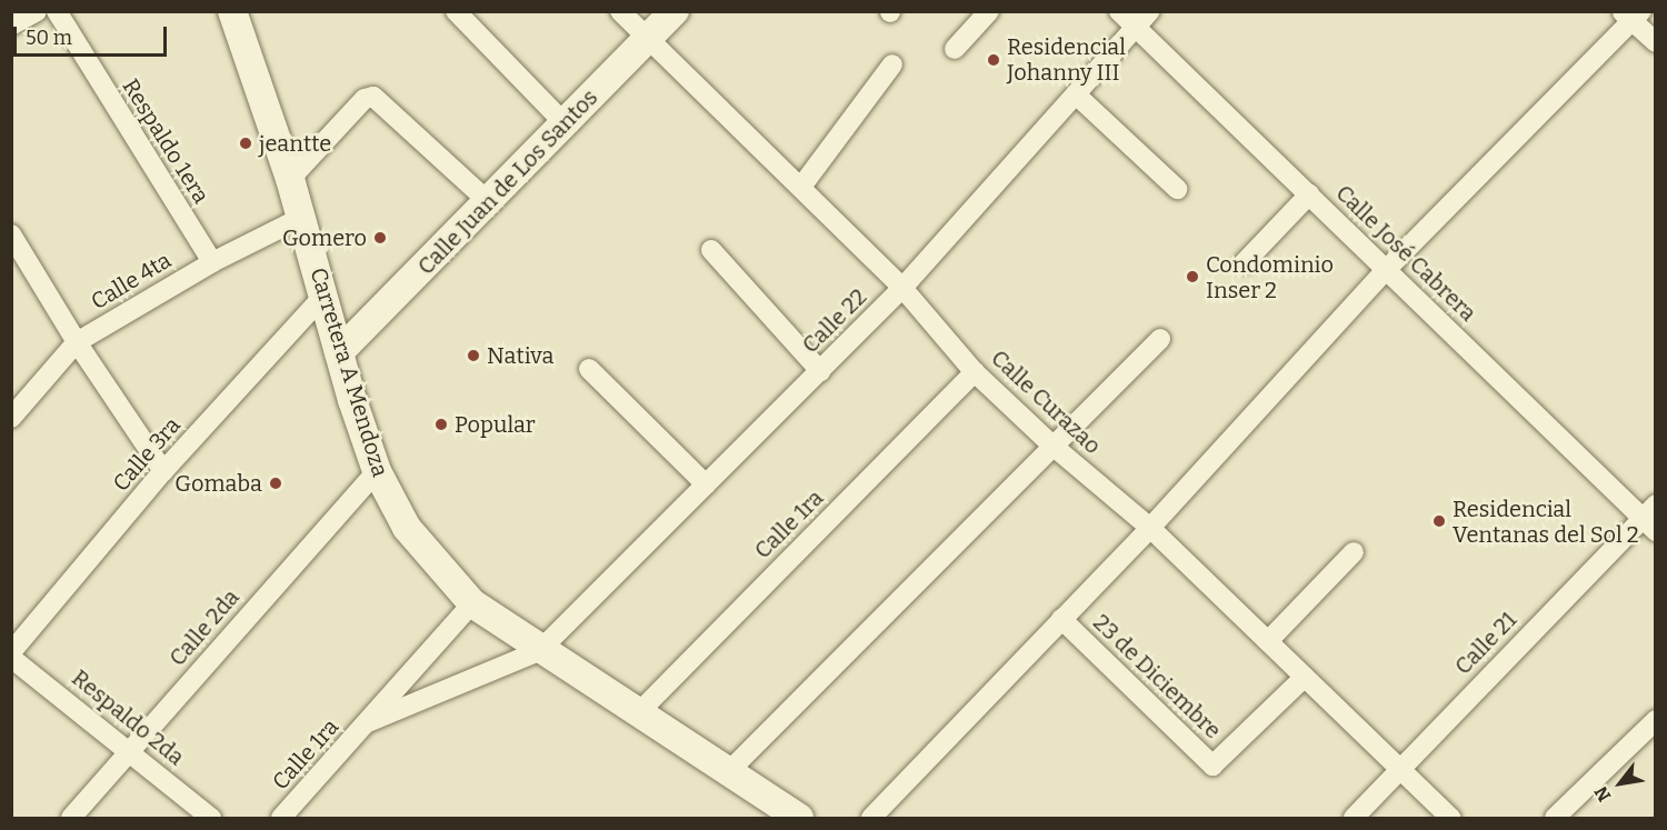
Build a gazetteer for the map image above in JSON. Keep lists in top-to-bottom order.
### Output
{
  "streets": {
    "street": [
      "Respaldo 1era",
      "Calle Juan de Los Santos",
      "Calle José Cabrera",
      "Calle 4ta",
      "Calle 22",
      "Carretera A Mendoza",
      "Calle Curazao",
      "Calle 3ra",
      "Calle 1ra",
      "Calle 2da",
      "Calle 21",
      "23 de Diciembre",
      "Respaldo 2da"
    ]
  },
  "crossings": [
    ["Respaldo 1era", "Calle 4ta"],
    ["Calle Juan de Los Santos", "Carretera A Mendoza"],
    ["Calle Juan de Los Santos", "Calle Curazao"],
    ["Calle José Cabrera", "Calle 22"],
    ["Calle José Cabrera", "Calle 21"],
    ["Calle 4ta", "Carretera A Mendoza"],
    ["Calle 22", "Carretera A Mendoza"],
    ["Calle 22", "Calle Curazao"],
    ["Carretera A Mendoza", "Calle 3ra"],
    ["Carretera A Mendoza", "Calle 1ra"],
    ["Carretera A Mendoza", "Calle 2da"],
    ["Calle Curazao", "Calle 1ra"],
    ["Calle Curazao", "Calle 21"],
    ["Calle Curazao", "23 de Diciembre"],
    ["Calle 2da", "Respaldo 2da"]
  ],
  "places": [
    "Residencial Johanny III",
    "jeantte",
    "Gomero",
    "Condominio Inser 2",
    "Nativa",
    "Popular",
    "Gomaba",
    "Residencial Ventanas del Sol 2"
  ],
  "scale_bar": "50 m",
  "north": "bottom left"
}
